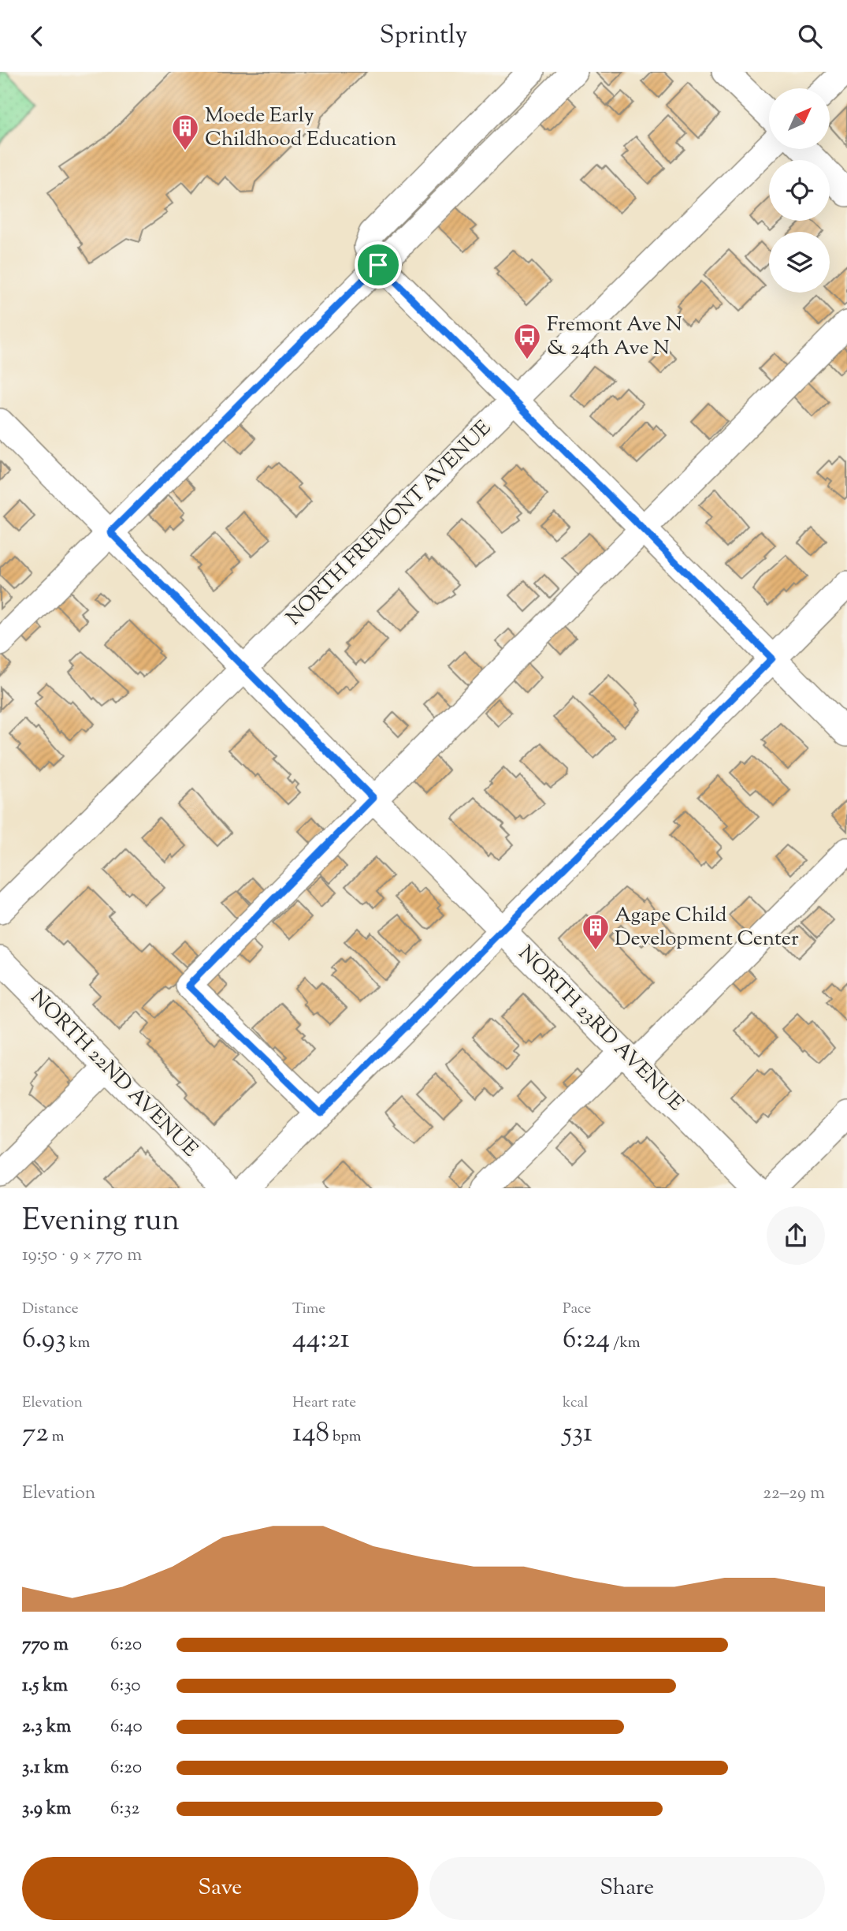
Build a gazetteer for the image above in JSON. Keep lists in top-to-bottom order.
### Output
{
  "streets": {
    "street": ["NORTH FREMONT AVENUE", "NORTH 23RD AVENUE", "NORTH 22ND AVENUE"]
  },
  "crossings": [
    ["NORTH FREMONT AVENUE", "NORTH 23RD AVENUE"]
  ],
  "places": {
    "building": ["Moede Early Childhood Education", "Agape Child Development Center"],
    "bus stop": ["Fremont Ave N & 24th Ave N"]
  },
  "north": "top right",
  "page": {
    "header": "Sprintly",
    "heading": ["Evening run", "19:50 · 9 × 770 m"],
    "stats": [
      ["Distance", "6.93 km"],
      ["Time", "44:21"],
      ["Pace", "6:24 /km"],
      ["Elevation", "72 m"],
      ["Heart rate", "148 bpm"],
      ["kcal", "531"]
    ],
    "chart": ["Elevation", "22–29 m"],
    "list": [
      {
        "name": "770 m",
        "note": "6:20"
      },
      {
        "name": "1.5 km",
        "note": "6:30"
      },
      {
        "name": "2.3 km",
        "note": "6:40"
      },
      {
        "name": "3.1 km",
        "note": "6:20"
      },
      {
        "name": "3.9 km",
        "note": "6:32"
      }
    ],
    "buttons": ["Save", "Share"]
  }
}
